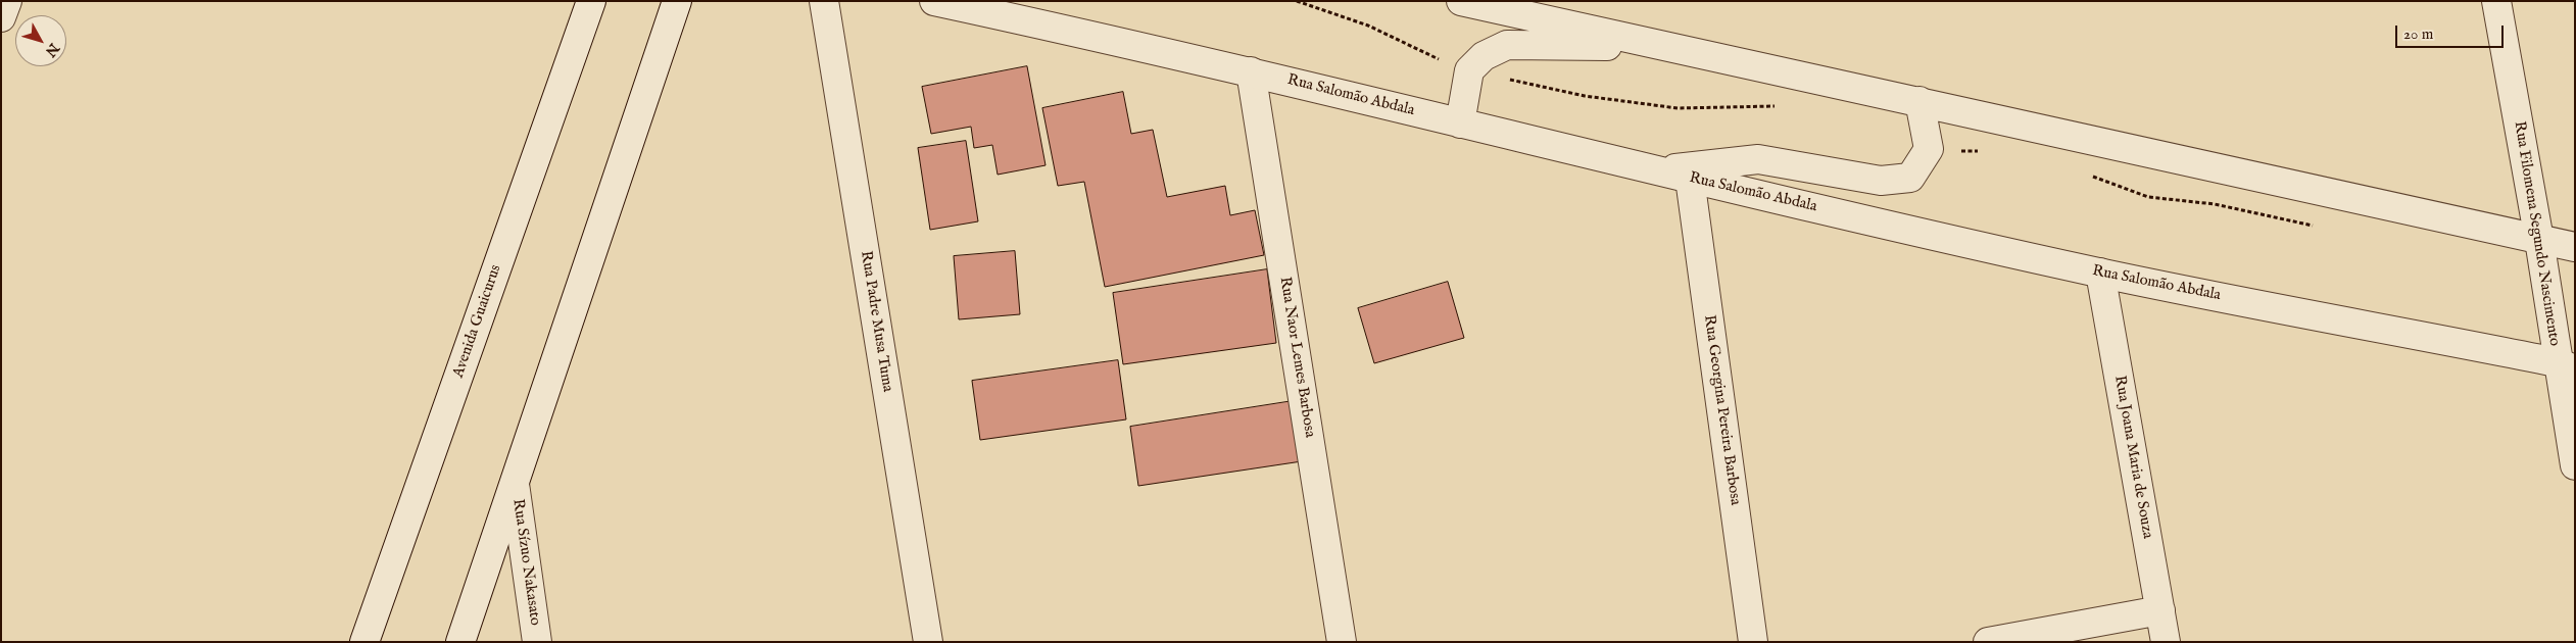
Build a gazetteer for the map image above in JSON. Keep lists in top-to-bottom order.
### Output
{
  "streets": {
    "street": [
      "Rua Salomão Abdala",
      "Rua Filomena Segundo Nascimento",
      "Avenida Guaicurus",
      "Rua Padre Musa Tuma",
      "Rua Naor Lemes Barbosa",
      "Rua Georgina Pereira Barbosa",
      "Rua Joana Maria de Souza",
      "Rua Sízuo Nakasato"
    ]
  },
  "crossings": [
    ["Rua Salomão Abdala", "Rua Filomena Segundo Nascimento"],
    ["Rua Salomão Abdala", "Rua Naor Lemes Barbosa"],
    ["Rua Salomão Abdala", "Rua Georgina Pereira Barbosa"],
    ["Rua Salomão Abdala", "Rua Joana Maria de Souza"]
  ],
  "scale_bar": "20 m",
  "north": "bottom right"
}
